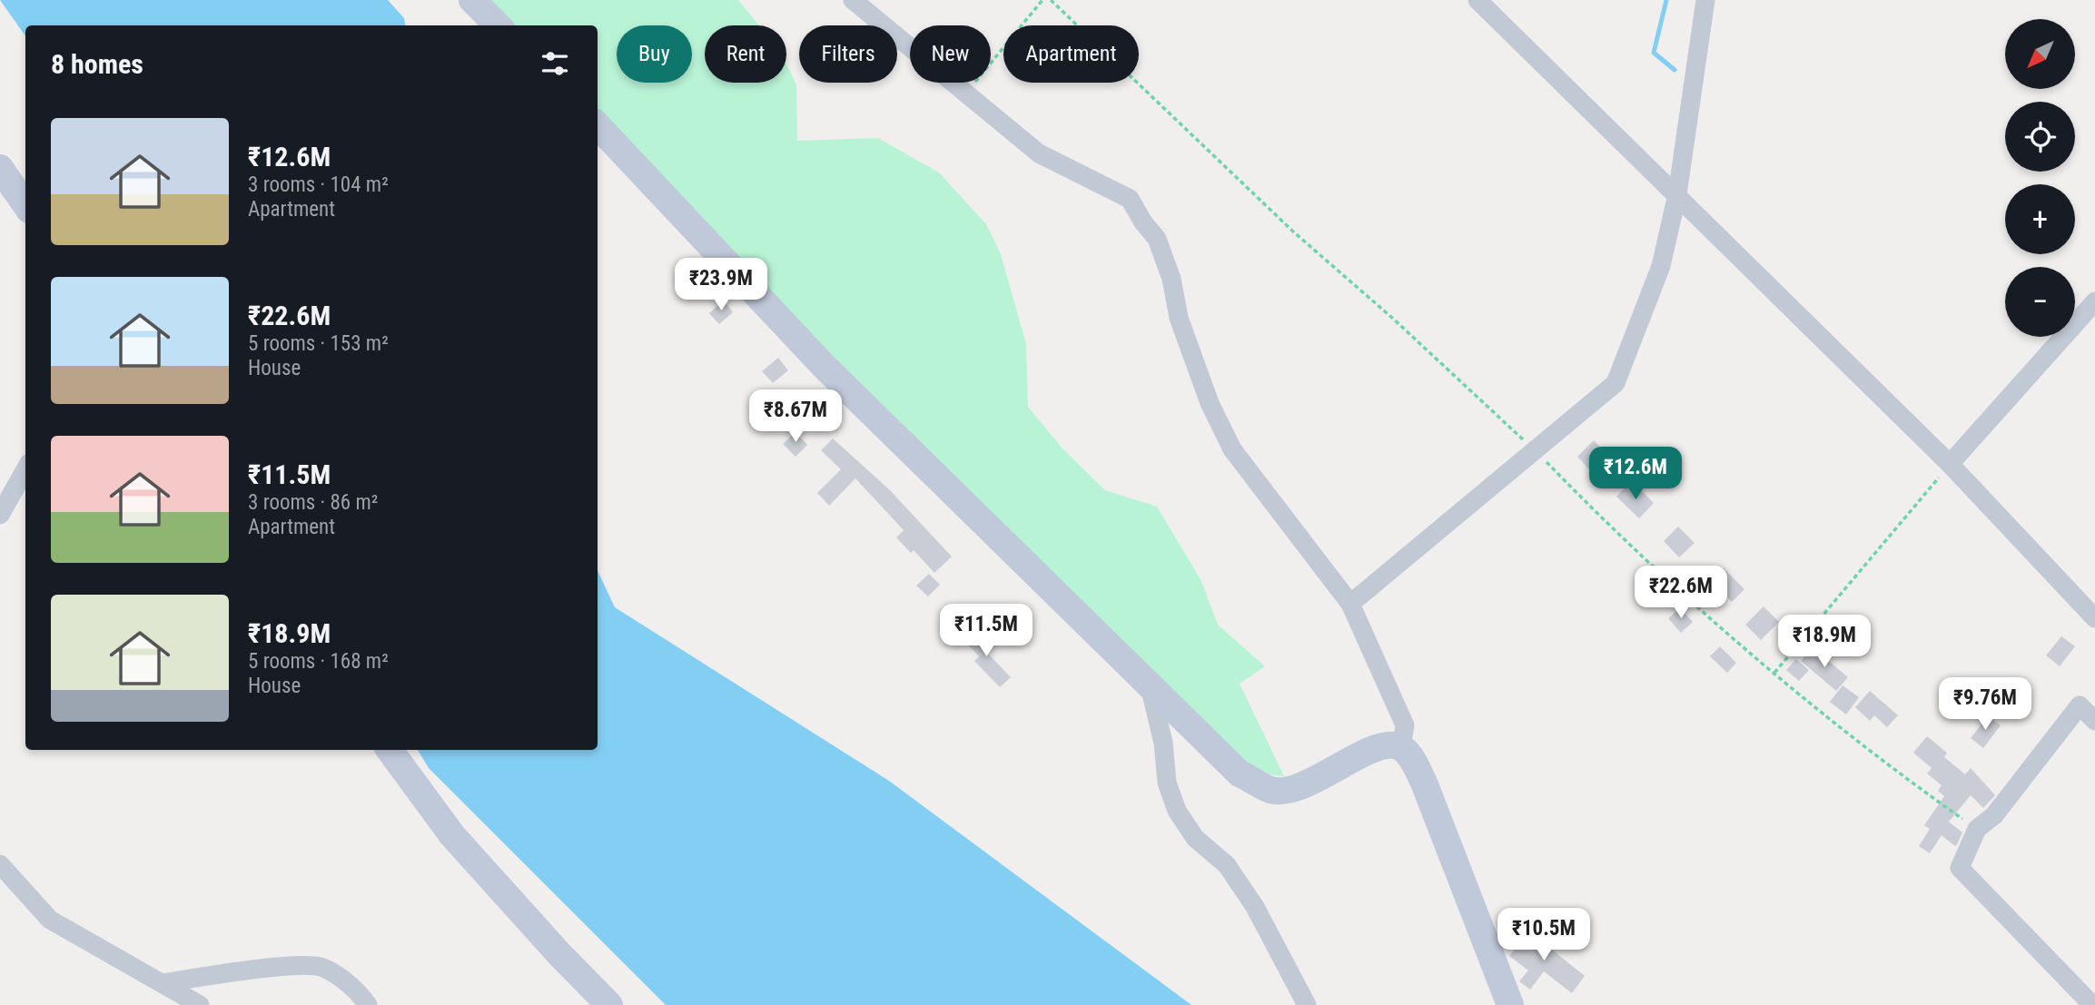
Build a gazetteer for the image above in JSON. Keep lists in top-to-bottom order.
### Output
{
  "north": "bottom left",
  "page": {
    "map_buttons": ["+", "−"],
    "chip": [
      "Buy",
      "Rent",
      "Filters",
      "New",
      "Apartment"
    ],
    "heading": "8 homes",
    "list": [
      {
        "name": "₹12.6M",
        "note": "3 rooms · 104 m² · Apartment"
      },
      {
        "name": "₹22.6M",
        "note": "5 rooms · 153 m² · House"
      },
      {
        "name": "₹11.5M",
        "note": "3 rooms · 86 m² · Apartment"
      },
      {
        "name": "₹18.9M",
        "note": "5 rooms · 168 m² · House"
      }
    ],
    "price": [
      "₹23.9M",
      "₹8.67M",
      "₹12.6M",
      "₹22.6M",
      "₹11.5M",
      "₹18.9M",
      "₹9.76M",
      "₹10.5M"
    ]
  }
}
